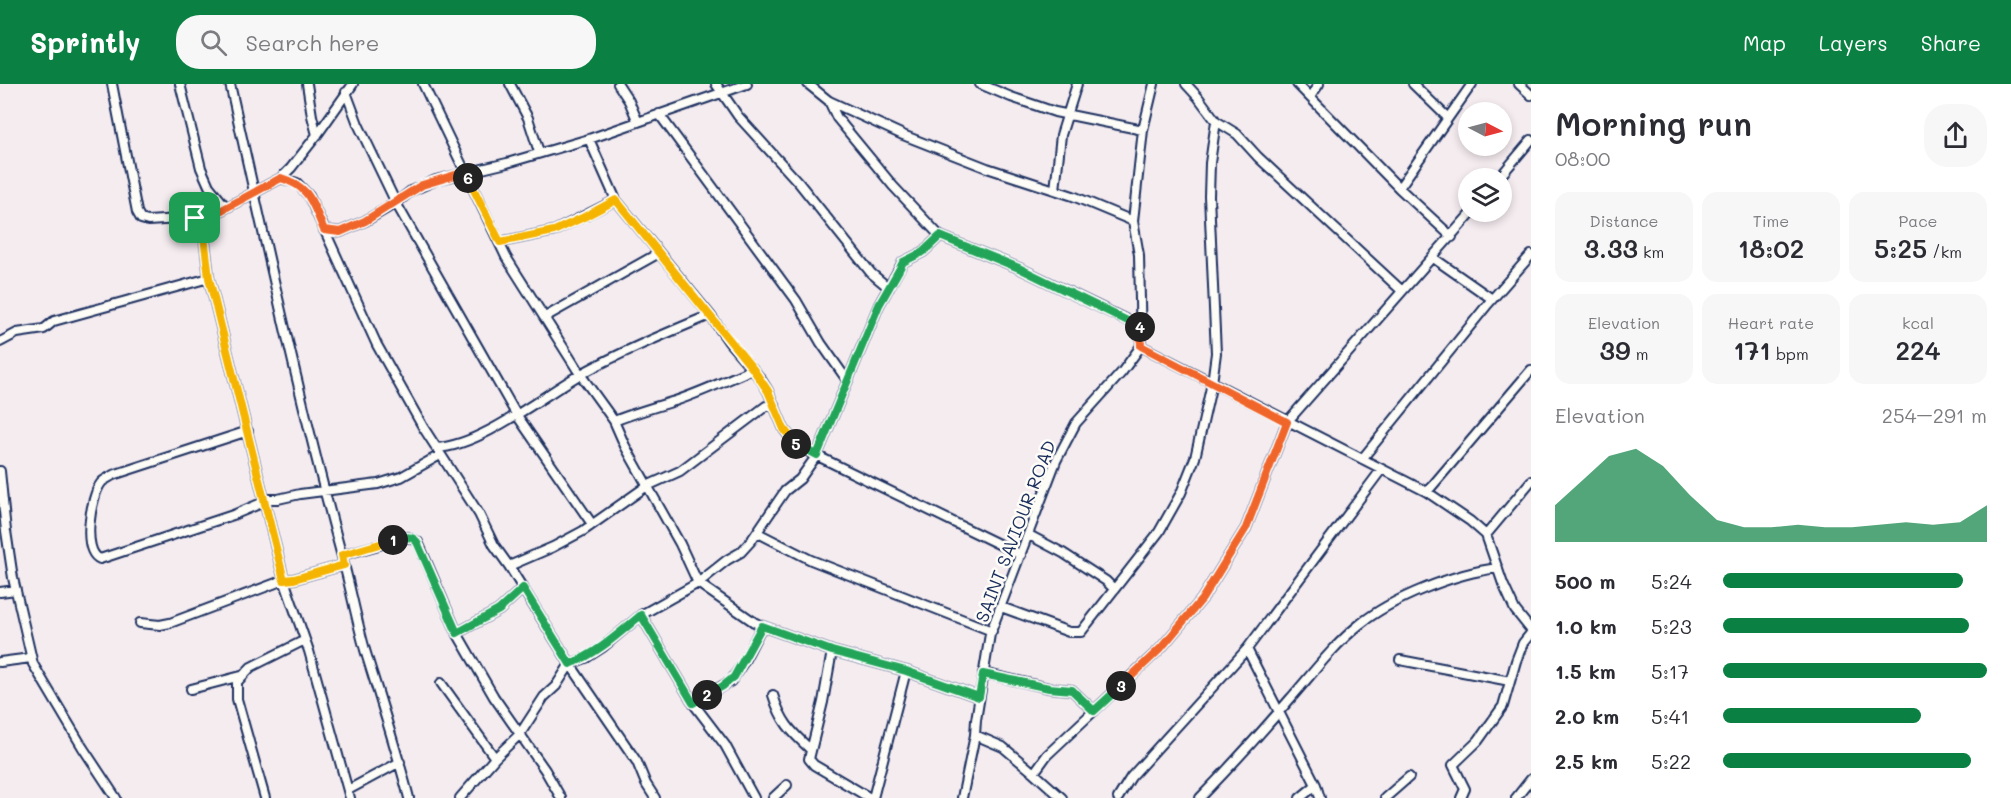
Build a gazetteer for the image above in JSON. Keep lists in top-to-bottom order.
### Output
{
  "streets": {
    "street": ["SAINT SAVIOUR ROAD"]
  },
  "north": "right",
  "page": {
    "header": "Sprintly",
    "search": "Search here",
    "nav": ["Map", "Layers", "Share"],
    "heading": ["Morning run", "08:00"],
    "pins": [
      "6",
      "4",
      "5",
      "1",
      "3",
      "2"
    ],
    "stats": [
      ["Distance", "3.33 km"],
      ["Time", "18:02"],
      ["Pace", "5:25 /km"],
      ["Elevation", "39 m"],
      ["Heart rate", "171 bpm"],
      ["kcal", "224"]
    ],
    "chart": ["Elevation", "254–291 m"],
    "list": [
      {
        "name": "500 m",
        "note": "5:24"
      },
      {
        "name": "1.0 km",
        "note": "5:23"
      },
      {
        "name": "1.5 km",
        "note": "5:17"
      },
      {
        "name": "2.0 km",
        "note": "5:41"
      },
      {
        "name": "2.5 km",
        "note": "5:22"
      }
    ]
  }
}
